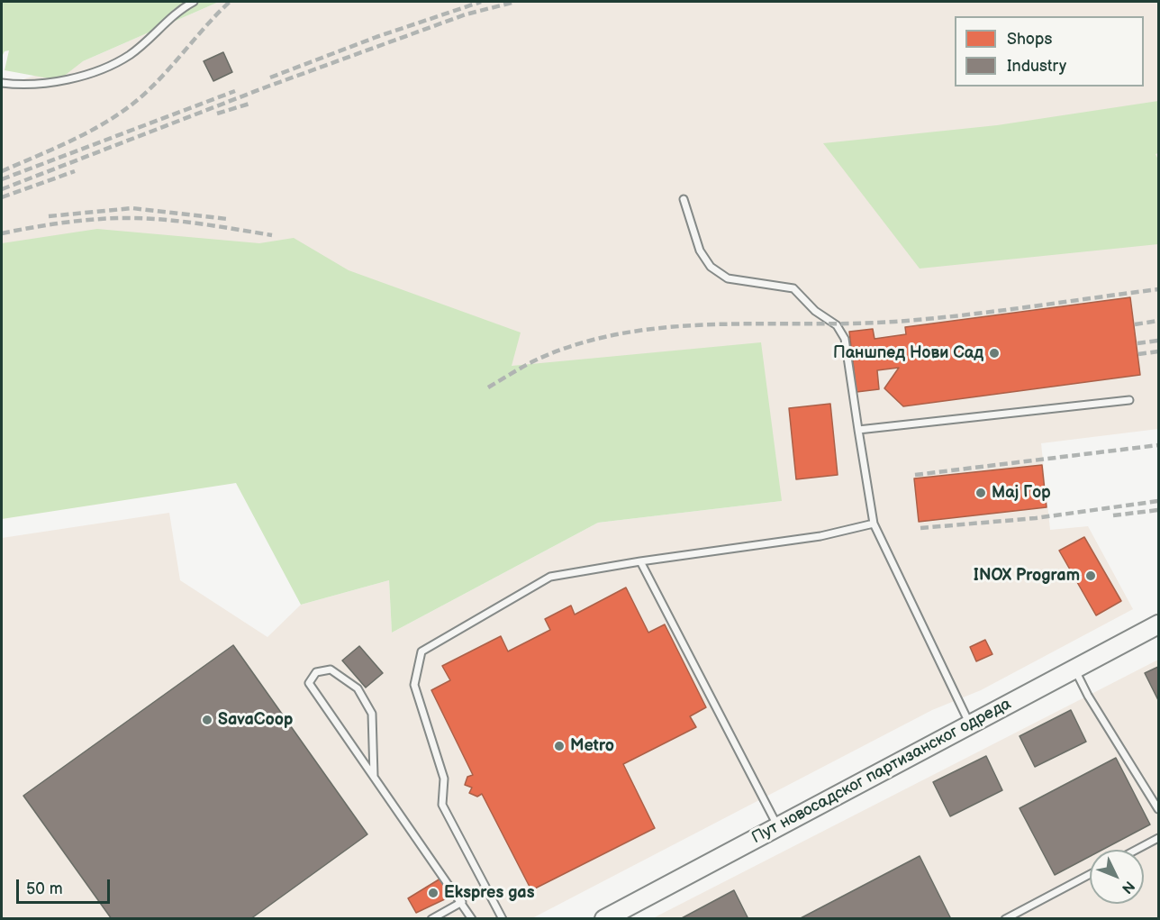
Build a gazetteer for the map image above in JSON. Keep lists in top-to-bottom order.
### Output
{
  "streets": {
    "street": ["Пут новосадског партизанског одреда"]
  },
  "places": [
    "Паншпед Нови Сад",
    "Мај Гор",
    "INOX Program",
    "SavaCoop",
    "Metro",
    "Ekspres gas"
  ],
  "legend": ["Shops", "Industry"],
  "scale_bar": "50 m",
  "north": "bottom right"
}
